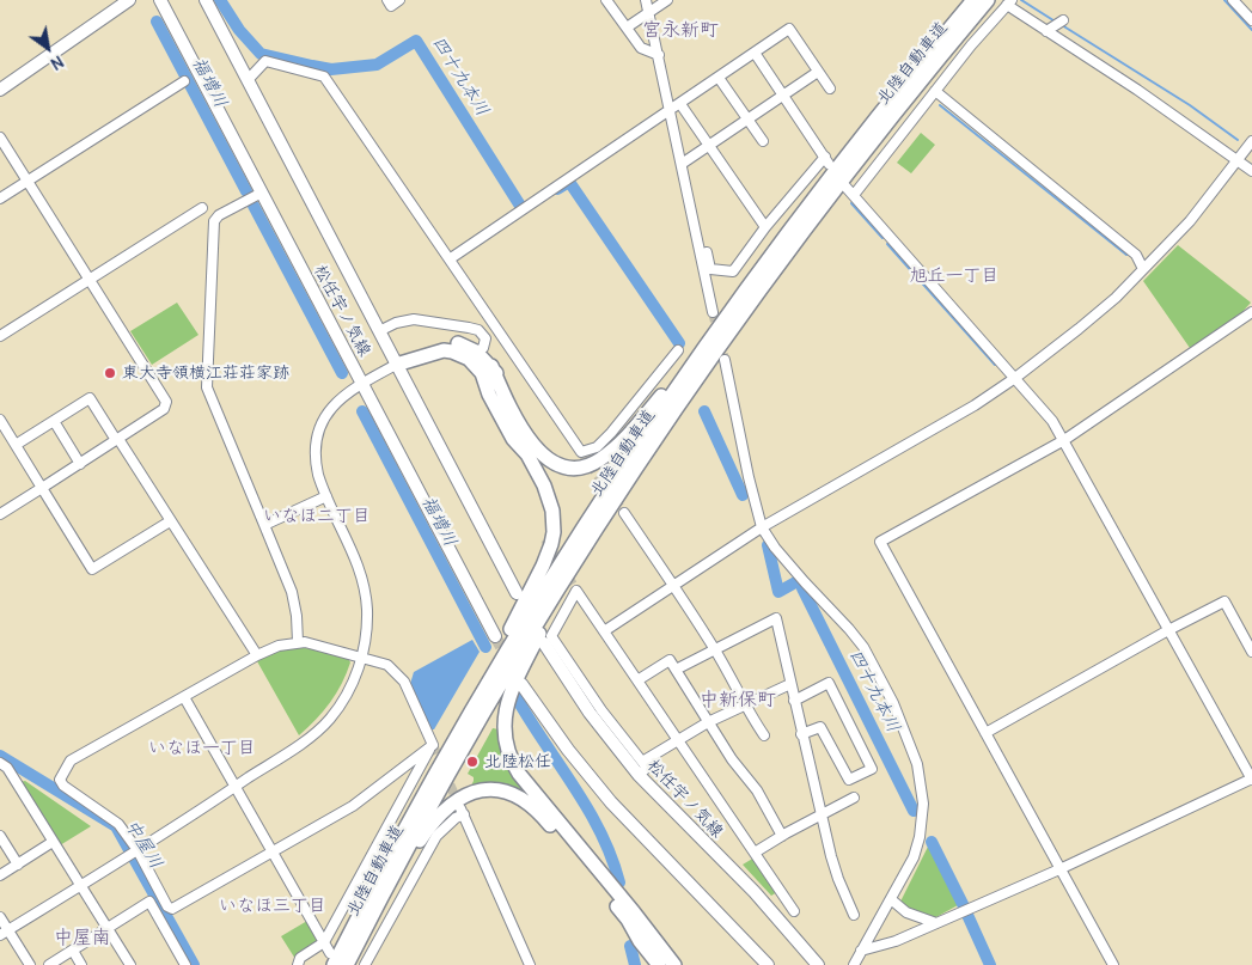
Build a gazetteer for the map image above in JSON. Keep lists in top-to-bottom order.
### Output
{
  "streets": {
    "highway": ["北陸自動車道"],
    "main road": ["松任宇ノ気線"]
  },
  "districts": [
    "宮永新町",
    "旭丘一丁目",
    "いなほ二丁目",
    "中新保町",
    "いなほ一丁目",
    "いなほ三丁目",
    "中屋南"
  ],
  "water": ["四十九本川", "福増川", "中屋川"],
  "places": ["東大寺領横江荘荘家跡", "北陸松任"],
  "north": "bottom right"
}
